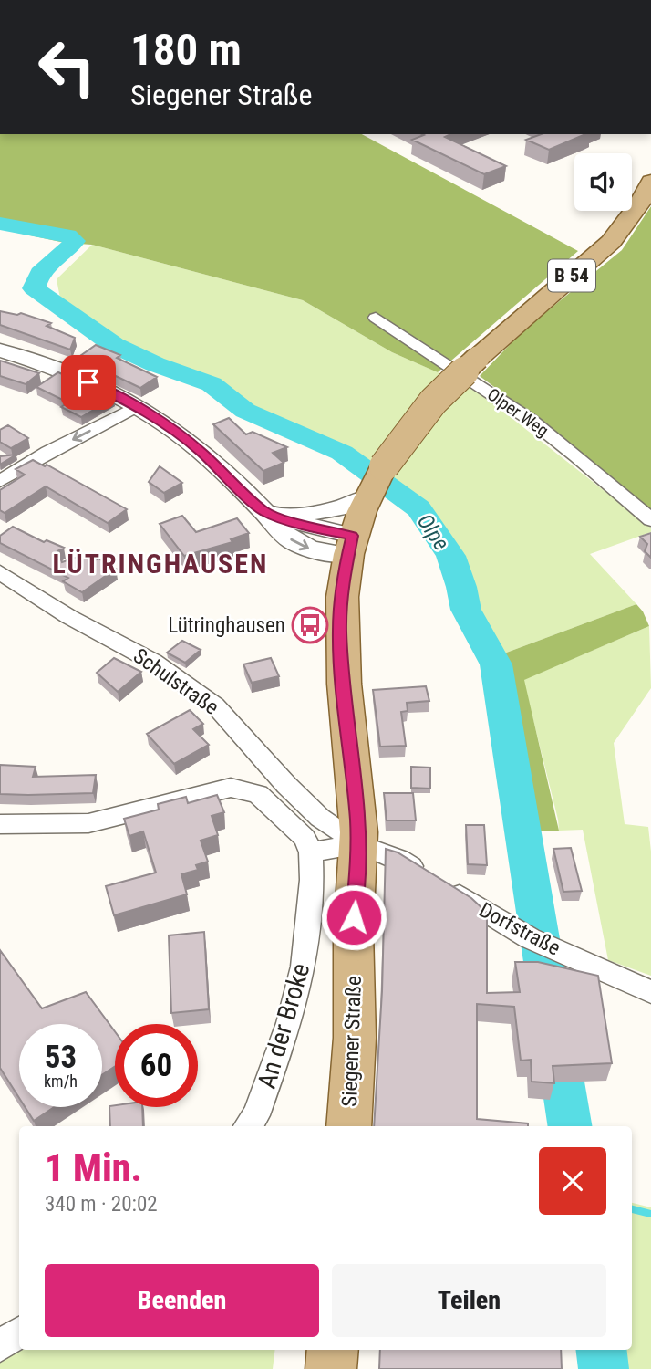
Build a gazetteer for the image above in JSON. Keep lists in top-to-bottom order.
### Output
{
  "streets": {
    "main road": ["B 54", "Siegener Straße"],
    "street": [
      "Olper Weg",
      "Schulstraße",
      "Dorfstraße",
      "An der Broke"
    ]
  },
  "crossings": [
    ["B 54", "Siegener Straße"],
    ["Schulstraße", "Dorfstraße"],
    ["Schulstraße", "Siegener Straße"],
    ["Dorfstraße", "Siegener Straße"]
  ],
  "districts": ["LÜTRINGHAUSEN"],
  "water": ["Olpe"],
  "places": {
    "bus stop": ["Lütringhausen"]
  },
  "page": {
    "turn": ["180 m", "Siegener Straße"],
    "speed": "53 km/h",
    "limit": "60",
    "heading": ["1 Min.", "340 m · 20:02"],
    "buttons": ["Beenden", "Teilen"]
  }
}
